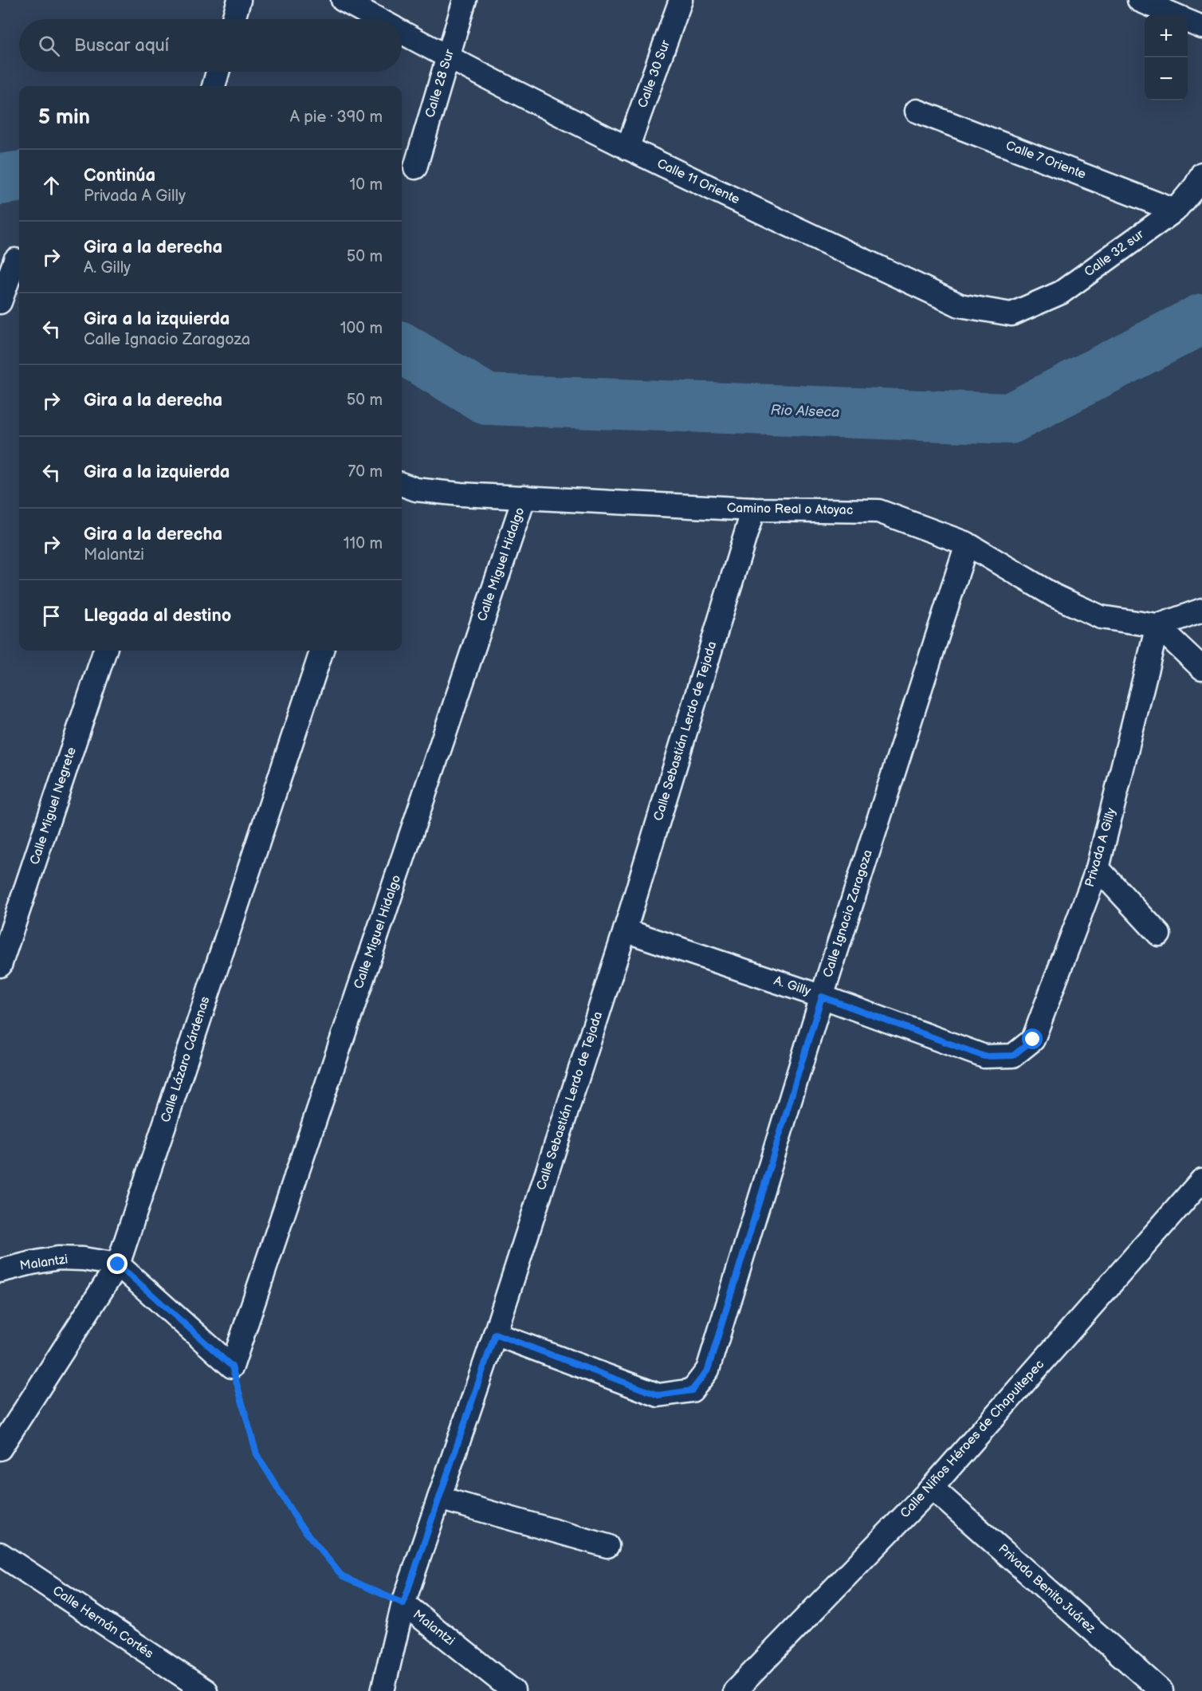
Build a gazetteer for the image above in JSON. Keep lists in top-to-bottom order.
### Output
{
  "streets": {
    "street": [
      "Calle 30 Sur",
      "Calle 28 Sur",
      "Calle 7 Oriente",
      "Calle 11 Oriente",
      "Calle 32 sur",
      "Camino Real o Atoyac",
      "Calle Miguel Hidalgo",
      "Calle Sebastián Lerdo de Tejada",
      "Calle Miguel Negrete",
      "Privada A Gilly",
      "Calle Ignacio Zaragoza",
      "A. Gilly",
      "Calle Lázaro Cárdenas",
      "Malantzi",
      "Calle Niños Héroes de Chapultepec",
      "Privada Benito Juárez",
      "Calle Hernán Cortés"
    ]
  },
  "crossings": [
    ["Calle 30 Sur", "Calle 11 Oriente"],
    ["Calle 28 Sur", "Calle 11 Oriente"],
    ["Calle 7 Oriente", "Calle 32 sur"],
    ["Calle 11 Oriente", "Calle 32 sur"],
    ["Camino Real o Atoyac", "Calle Miguel Hidalgo"],
    ["Camino Real o Atoyac", "Calle Sebastián Lerdo de Tejada"],
    ["Camino Real o Atoyac", "Privada A Gilly"],
    ["Camino Real o Atoyac", "Calle Ignacio Zaragoza"],
    ["Calle Miguel Hidalgo", "Malantzi"],
    ["Calle Sebastián Lerdo de Tejada", "Calle Ignacio Zaragoza"],
    ["Calle Sebastián Lerdo de Tejada", "A. Gilly"],
    ["Calle Sebastián Lerdo de Tejada", "Malantzi"],
    ["Privada A Gilly", "A. Gilly"],
    ["Calle Ignacio Zaragoza", "A. Gilly"],
    ["Calle Lázaro Cárdenas", "Malantzi"],
    ["Calle Niños Héroes de Chapultepec", "Privada Benito Juárez"]
  ],
  "water": ["Rio Alseca"],
  "page": {
    "map_buttons": ["+", "−"],
    "search": "Buscar aquí",
    "heading": ["5 min", "A pie · 390 m"],
    "list": [
      ["Continúa", "Privada A Gilly", "10 m"],
      ["Gira a la derecha", "A. Gilly", "50 m"],
      ["Gira a la izquierda", "Calle Ignacio Zaragoza", "100 m"],
      ["Gira a la derecha", "50 m"],
      ["Gira a la izquierda", "70 m"],
      ["Gira a la derecha", "Malantzi", "110 m"],
      "Llegada al destino"
    ]
  }
}
